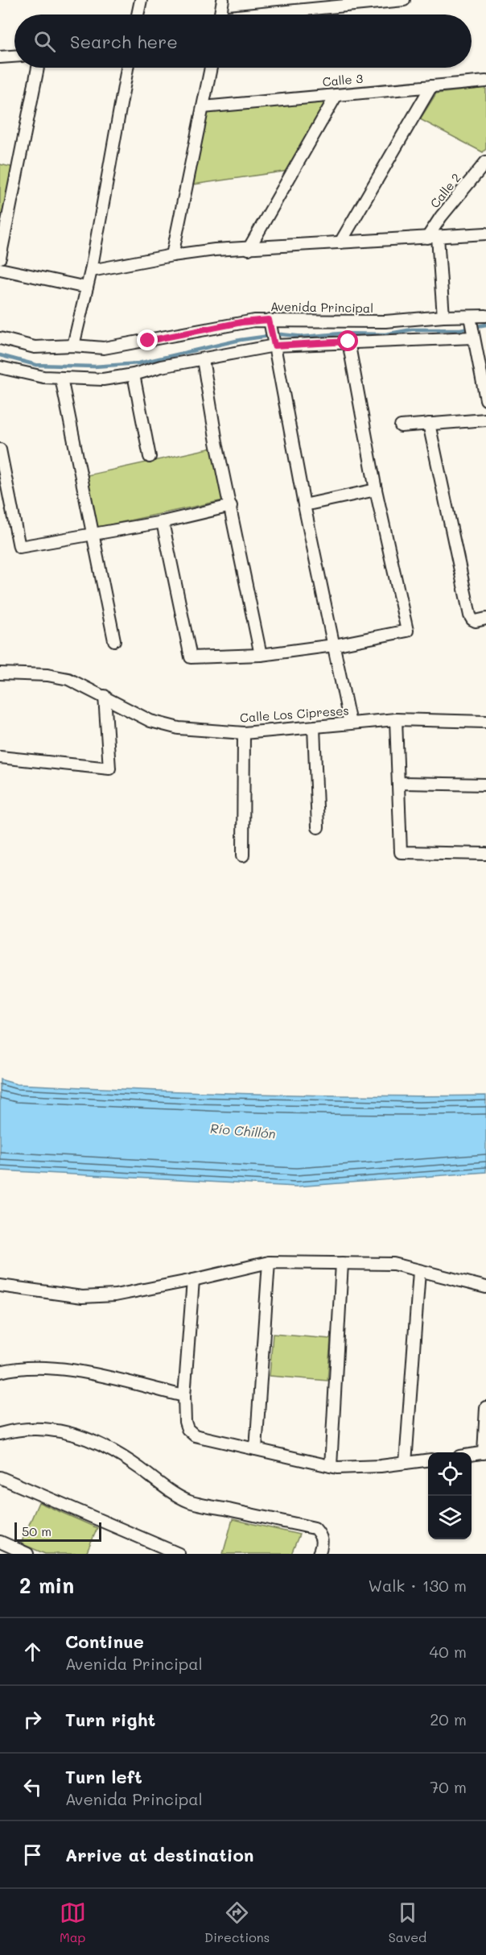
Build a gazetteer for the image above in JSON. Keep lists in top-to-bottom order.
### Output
{
  "streets": {
    "street": [
      "Calle 3",
      "Calle 2",
      "Avenida Principal",
      "Calle Los Cipreses"
    ]
  },
  "water": ["Río Chillón"],
  "scale_bar": "50 m",
  "page": {
    "search": "Search here",
    "scale": "50 m",
    "heading": ["2 min", "Walk · 130 m"],
    "list": [
      ["Continue", "Avenida Principal", "40 m"],
      ["Turn right", "20 m"],
      ["Turn left", "Avenida Principal", "70 m"],
      "Arrive at destination"
    ],
    "nav": ["Map", "Directions", "Saved"]
  }
}
